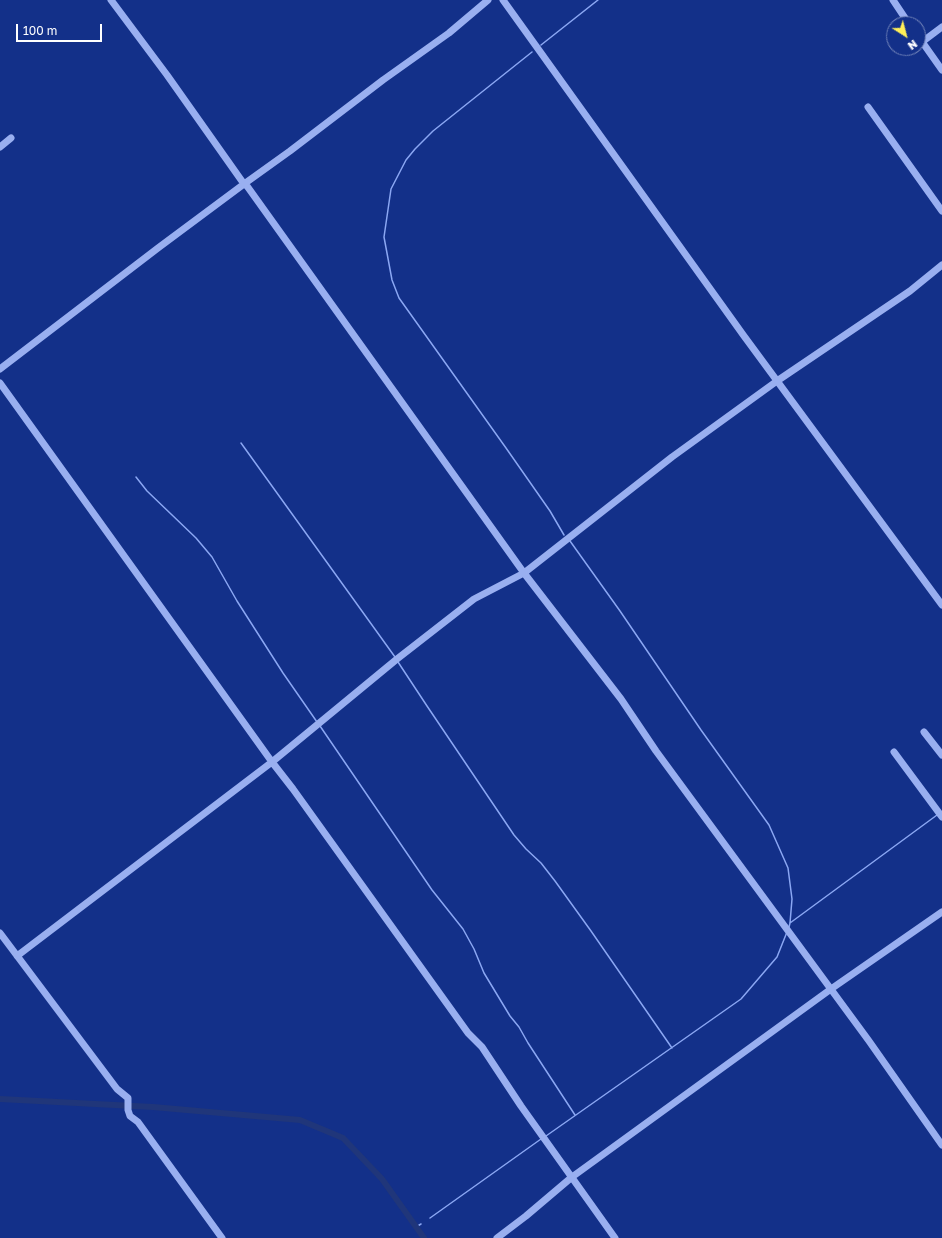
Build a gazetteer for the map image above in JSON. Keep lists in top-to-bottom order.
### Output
{
  "scale_bar": "100 m",
  "north": "bottom right"
}
